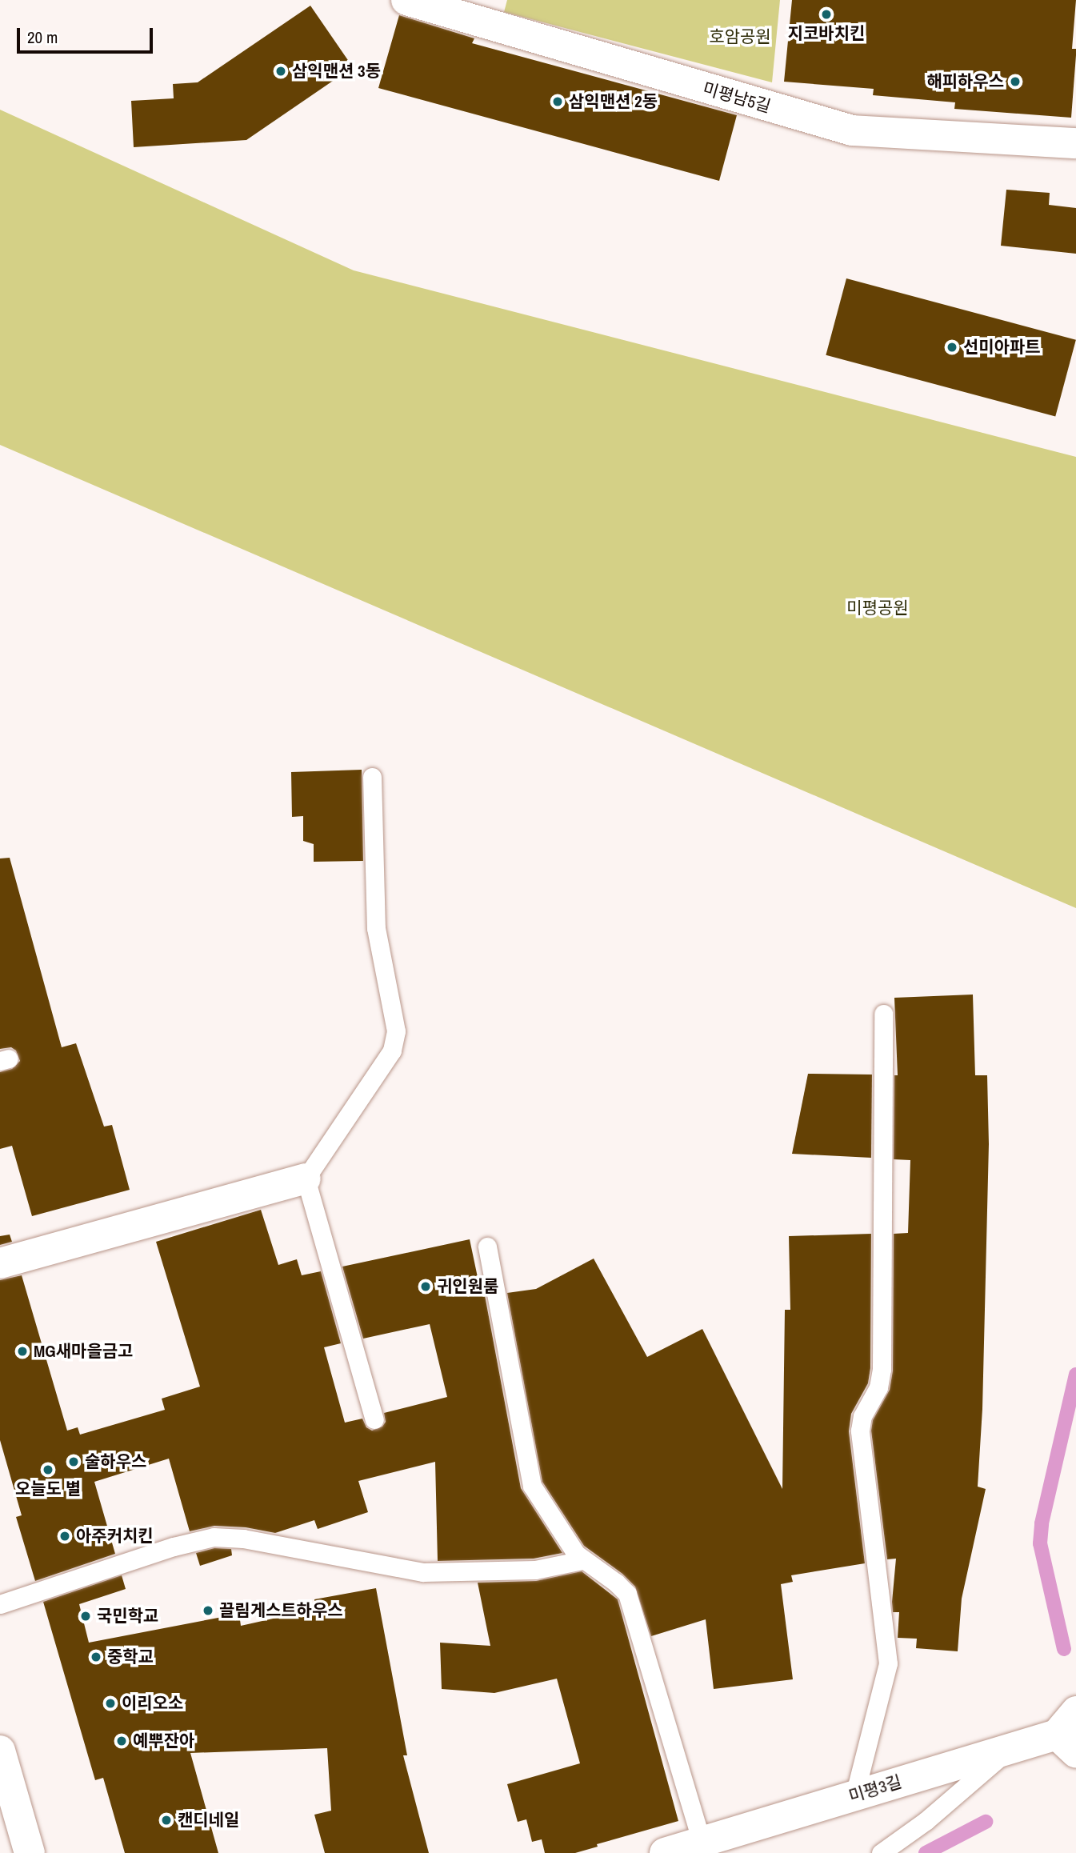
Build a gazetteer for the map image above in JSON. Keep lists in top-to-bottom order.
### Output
{
  "streets": {
    "street": ["미평남5길", "미평3길"]
  },
  "parks": ["호암공원", "미평공원"],
  "places": [
    "지코바치킨",
    "삼익맨션 3동",
    "해피하우스",
    "삼익맨션 2동",
    "선미아파트",
    "귀인원룸",
    "MG새마을금고",
    "술하우스",
    "오늘도 별",
    "아주커치킨",
    "끌림게스트하우스",
    "국민학교",
    "중학교",
    "이리오소",
    "예뿌잔아",
    "캔디네일"
  ],
  "scale_bar": "20 m"
}
